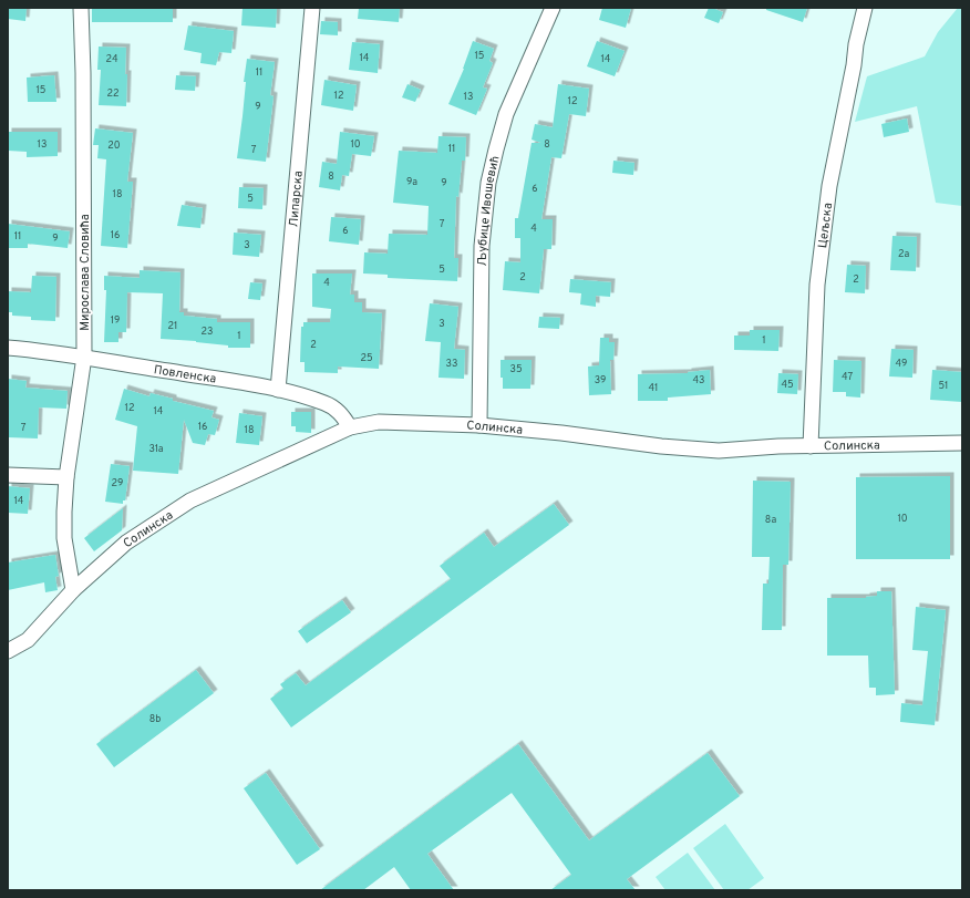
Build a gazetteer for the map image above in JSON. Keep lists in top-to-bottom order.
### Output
{
  "streets": {
    "street": [
      "Липарска",
      "Љубице Ивошевић",
      "Цељска",
      "Мирослава Словића",
      "Повленска",
      "Солинска"
    ]
  },
  "crossings": [
    ["Липарска", "Повленска"],
    ["Љубице Ивошевић", "Солинска"],
    ["Цељска", "Солинска"],
    ["Мирослава Словића", "Повленска"],
    ["Повленска", "Солинска"]
  ],
  "house_numbers": [
    "15",
    "14",
    "24",
    "14",
    "11",
    "15",
    "22",
    "12",
    "13",
    "12",
    "9",
    "13",
    "10",
    "8",
    "20",
    "11",
    "7",
    "8",
    "9a",
    "9",
    "6",
    "18",
    "5",
    "7",
    "4",
    "6",
    "16",
    "11",
    "9",
    "3",
    "2a",
    "5",
    "2",
    "2",
    "4",
    "19",
    "3",
    "21",
    "23",
    "1",
    "1",
    "2",
    "25",
    "33",
    "49",
    "35",
    "47",
    "39",
    "43",
    "45",
    "51",
    "41",
    "12",
    "14",
    "16",
    "7",
    "18",
    "31a",
    "29",
    "14",
    "10",
    "8a",
    "8b"
  ]
}
